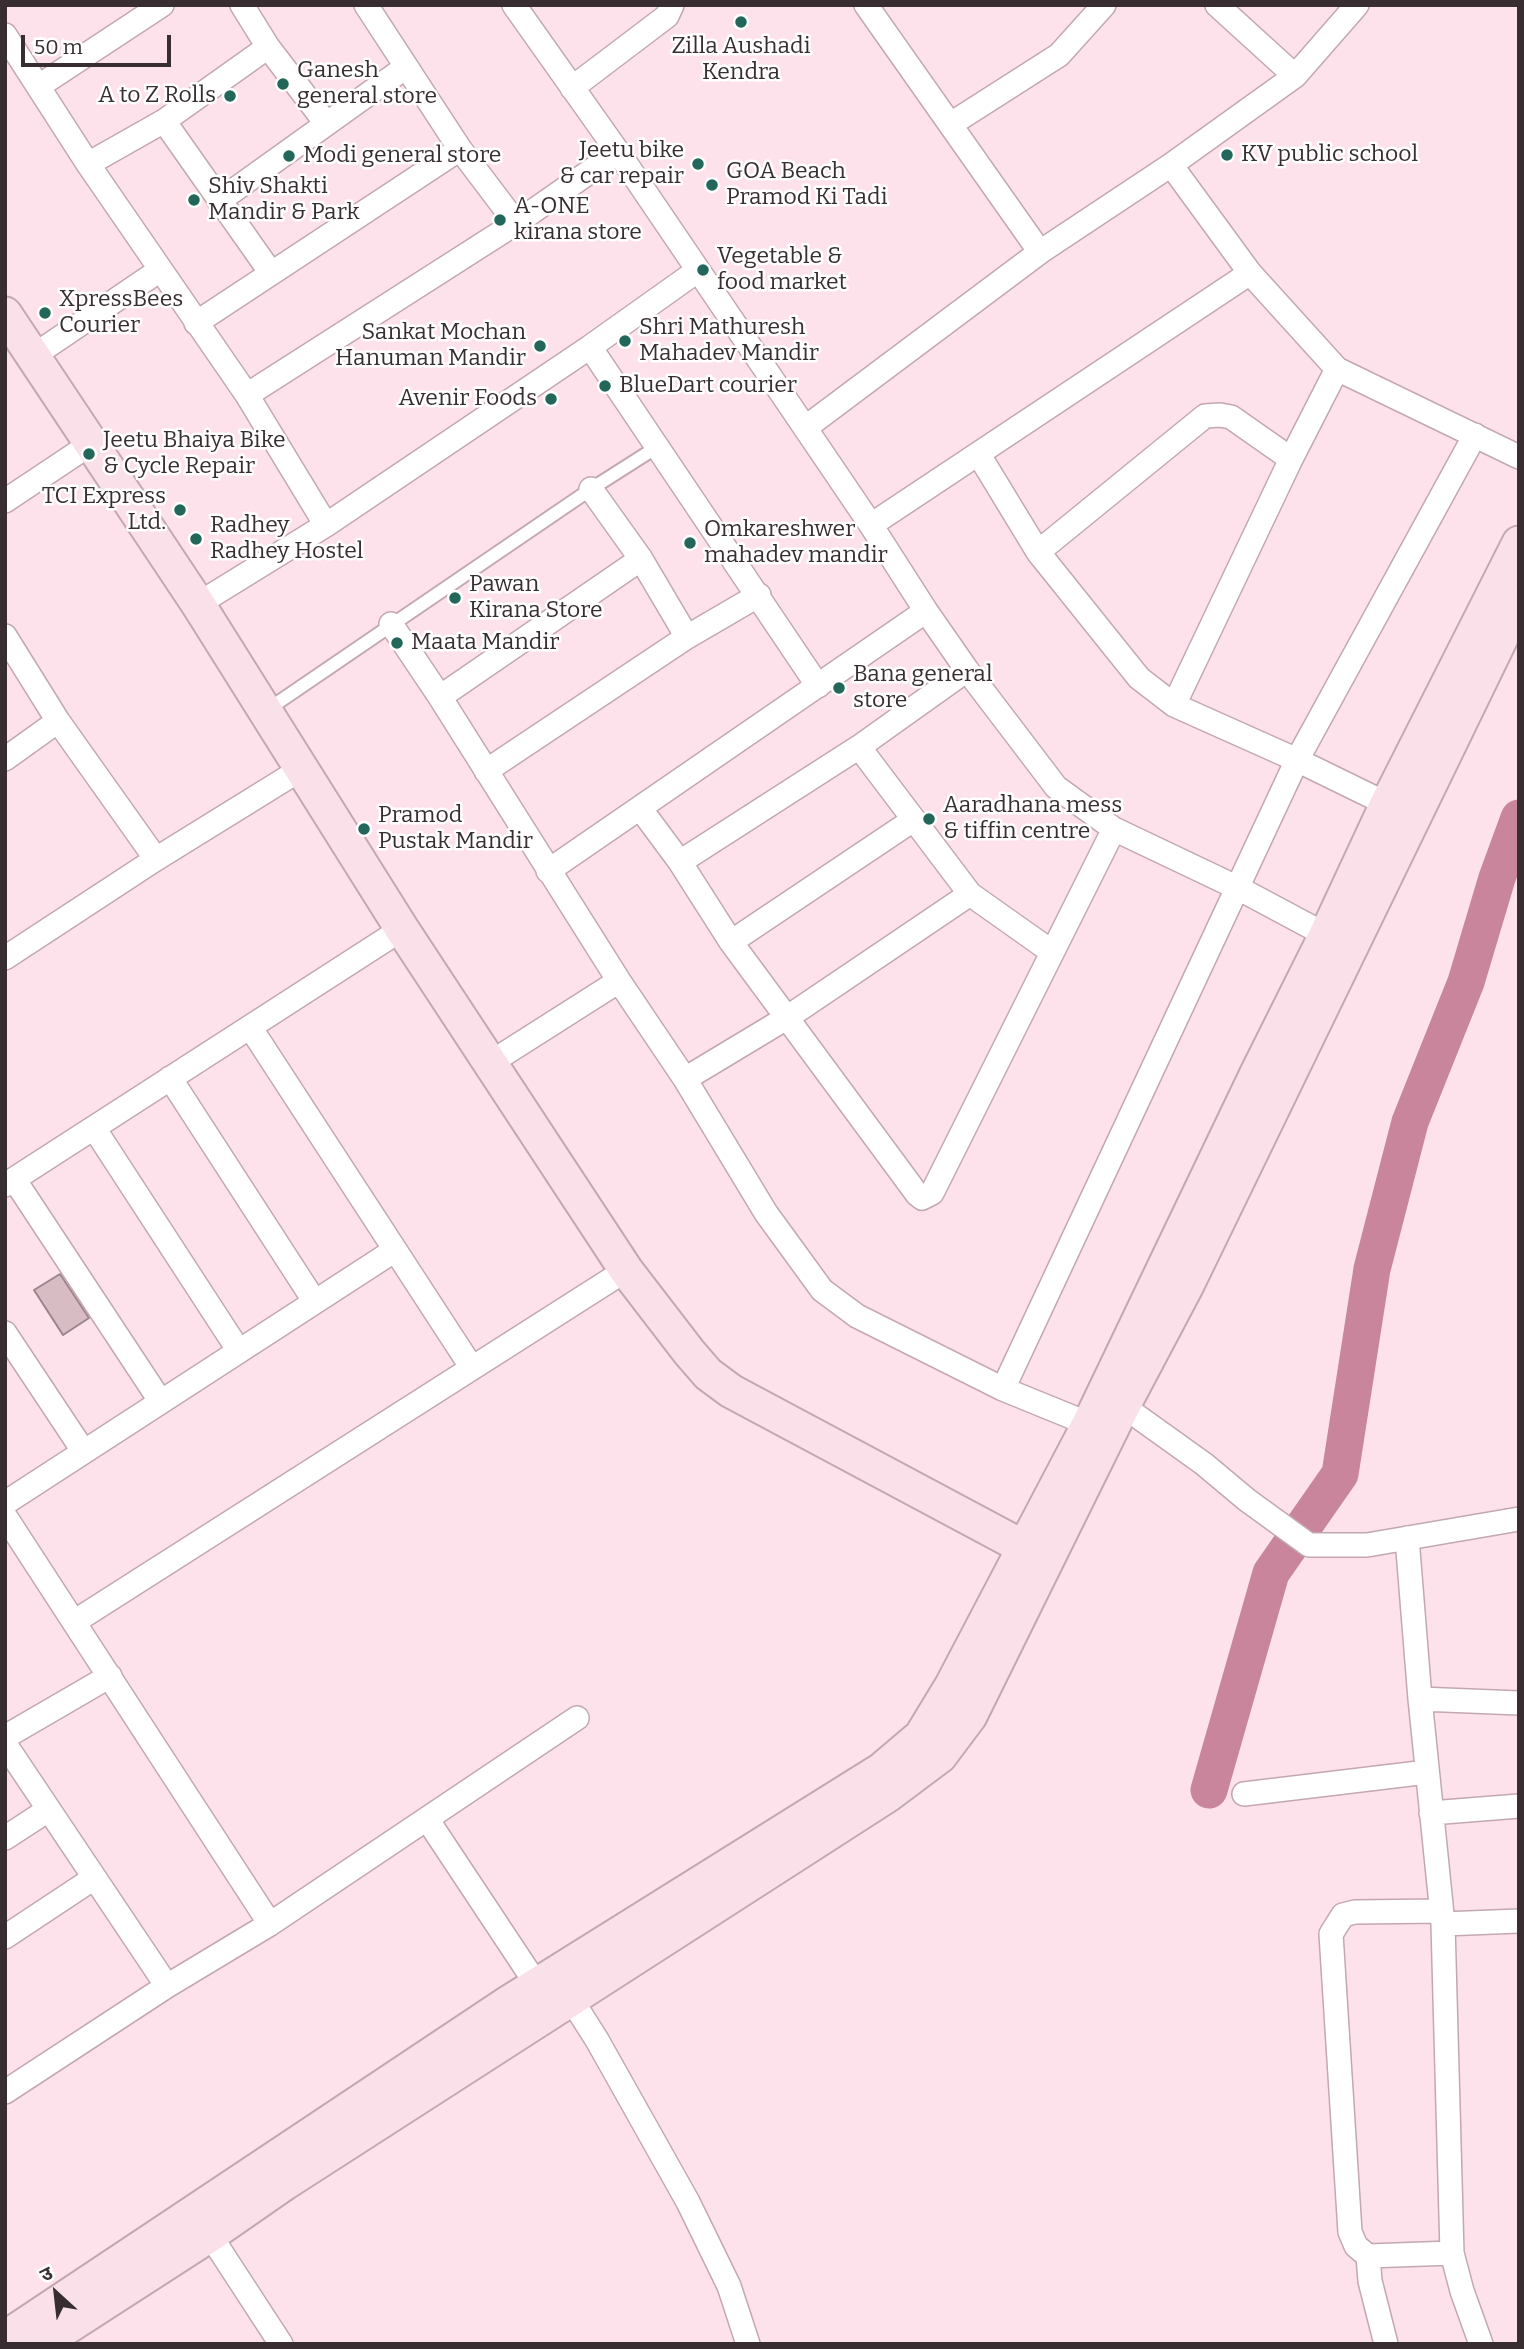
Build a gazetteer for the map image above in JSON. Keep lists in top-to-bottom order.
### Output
{
  "places": [
    "Zilla Aushadi Kendra",
    "Ganesh general store",
    "A to Z Rolls",
    "KV public school",
    "Modi general store",
    "Jeetu bike & car repair",
    "GOA Beach Pramod Ki Tadi",
    "Shiv Shakti Mandir & Park",
    "A-ONE kirana store",
    "Vegetable & food market",
    "XpressBees Courier",
    "Shri Mathuresh Mahadev Mandir",
    "Sankat Mochan Hanuman Mandir",
    "BlueDart courier",
    "Avenir Foods",
    "Jeetu Bhaiya Bike & Cycle Repair",
    "TCI Express Ltd.",
    "Radhey Radhey Hostel",
    "Omkareshwer mahadev mandir",
    "Pawan Kirana Store",
    "Maata Mandir",
    "Bana general store",
    "Aaradhana mess & tiffin centre",
    "Pramod Pustak Mandir"
  ],
  "scale_bar": "50 m",
  "north": "top left"
}
